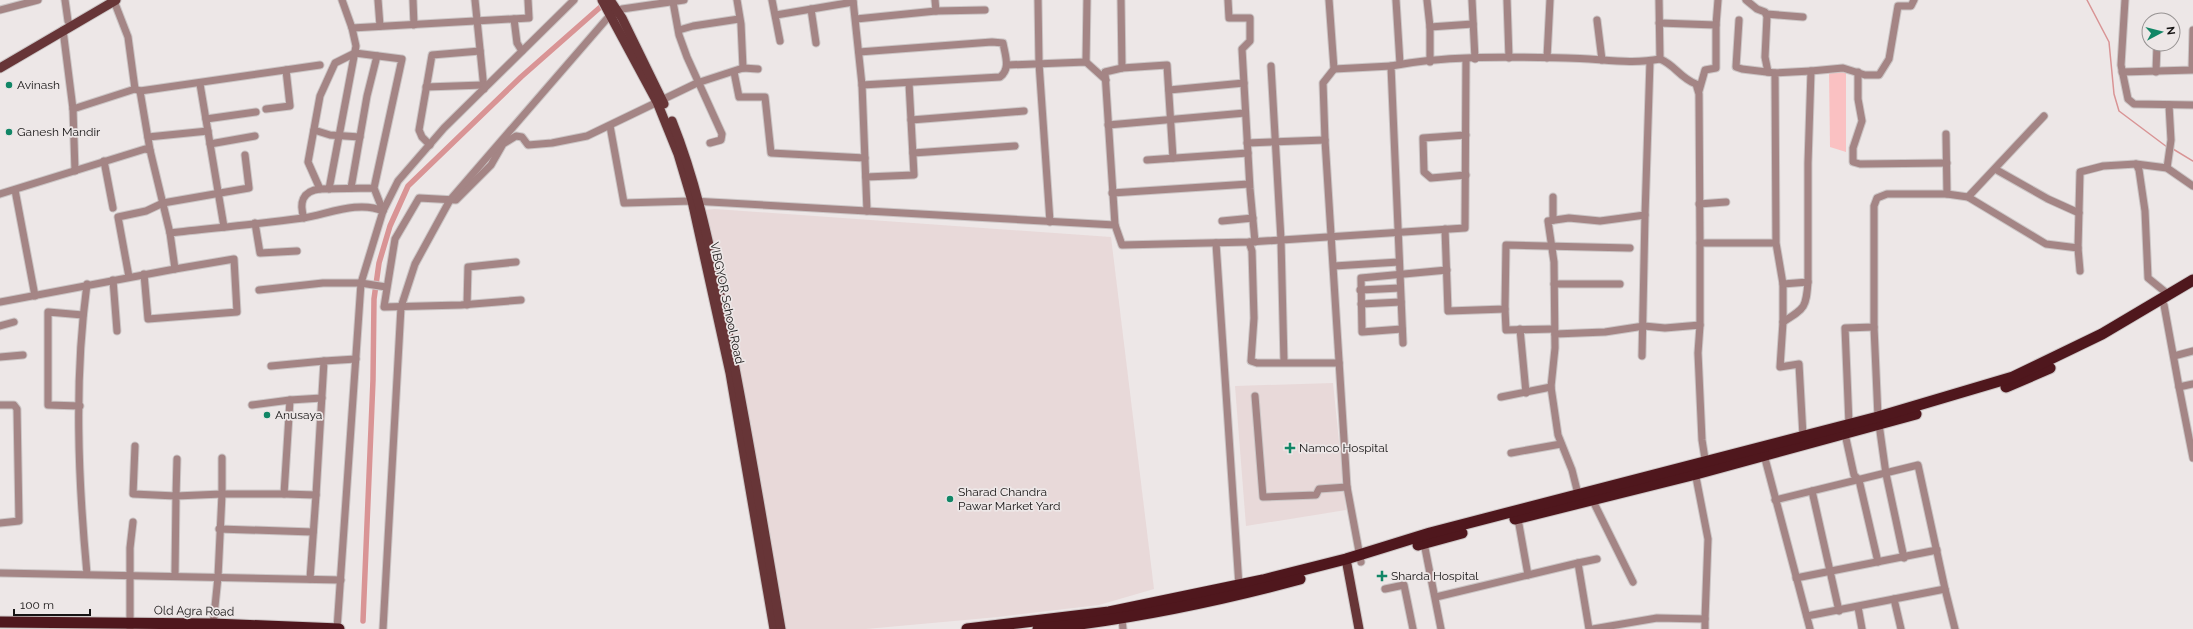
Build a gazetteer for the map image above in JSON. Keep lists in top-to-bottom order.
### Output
{
  "streets": {
    "highway": ["Old Agra Road"],
    "main road": ["VIBGYOR School Road"]
  },
  "places": {
    "other": [
      "Avinash",
      "Ganesh Mandir",
      "Anusaya",
      "Sharad Chandra Pawar Market Yard"
    ],
    "health": ["Namco Hospital", "Sharda Hospital"]
  },
  "scale_bar": "100 m",
  "north": "right"
}
